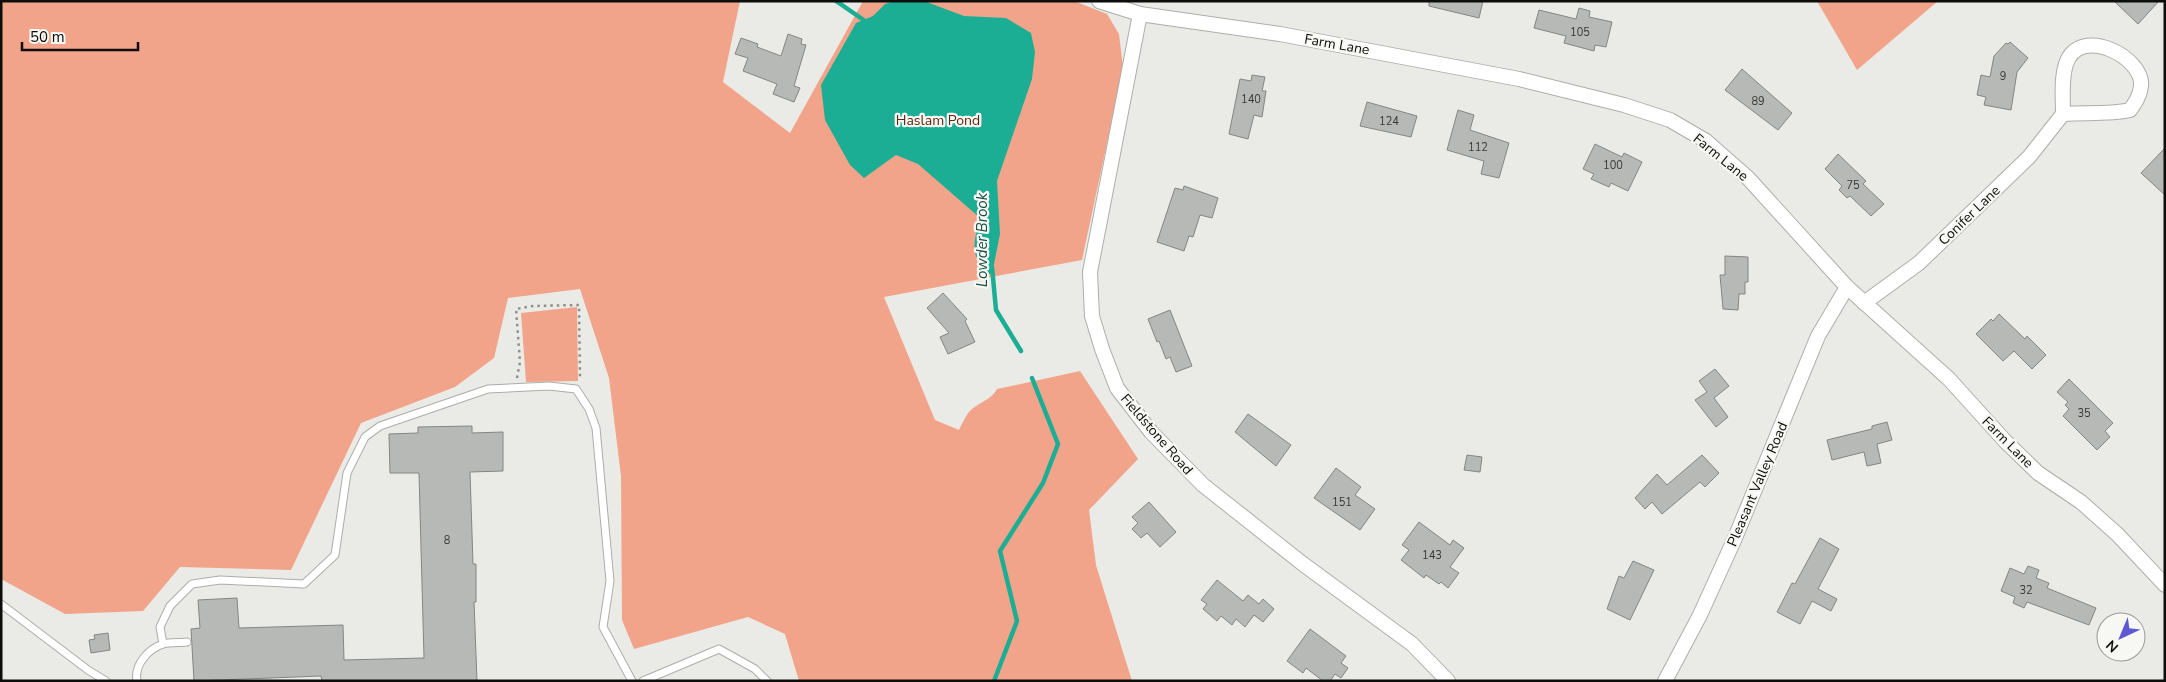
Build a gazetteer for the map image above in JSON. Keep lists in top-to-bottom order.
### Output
{
  "streets": {
    "street": [
      "Farm Lane",
      "Conifer Lane",
      "Fieldstone Road",
      "Pleasant Valley Road"
    ]
  },
  "crossings": [
    ["Farm Lane", "Conifer Lane"],
    ["Farm Lane", "Fieldstone Road"],
    ["Farm Lane", "Pleasant Valley Road"]
  ],
  "water": ["Lowder Brook"],
  "parks": ["Haslam Pond"],
  "house_numbers": [
    "105",
    "9",
    "140",
    "89",
    "124",
    "112",
    "100",
    "75",
    "35",
    "151",
    "8",
    "143",
    "32"
  ],
  "scale_bar": "50 m",
  "north": "bottom left"
}
